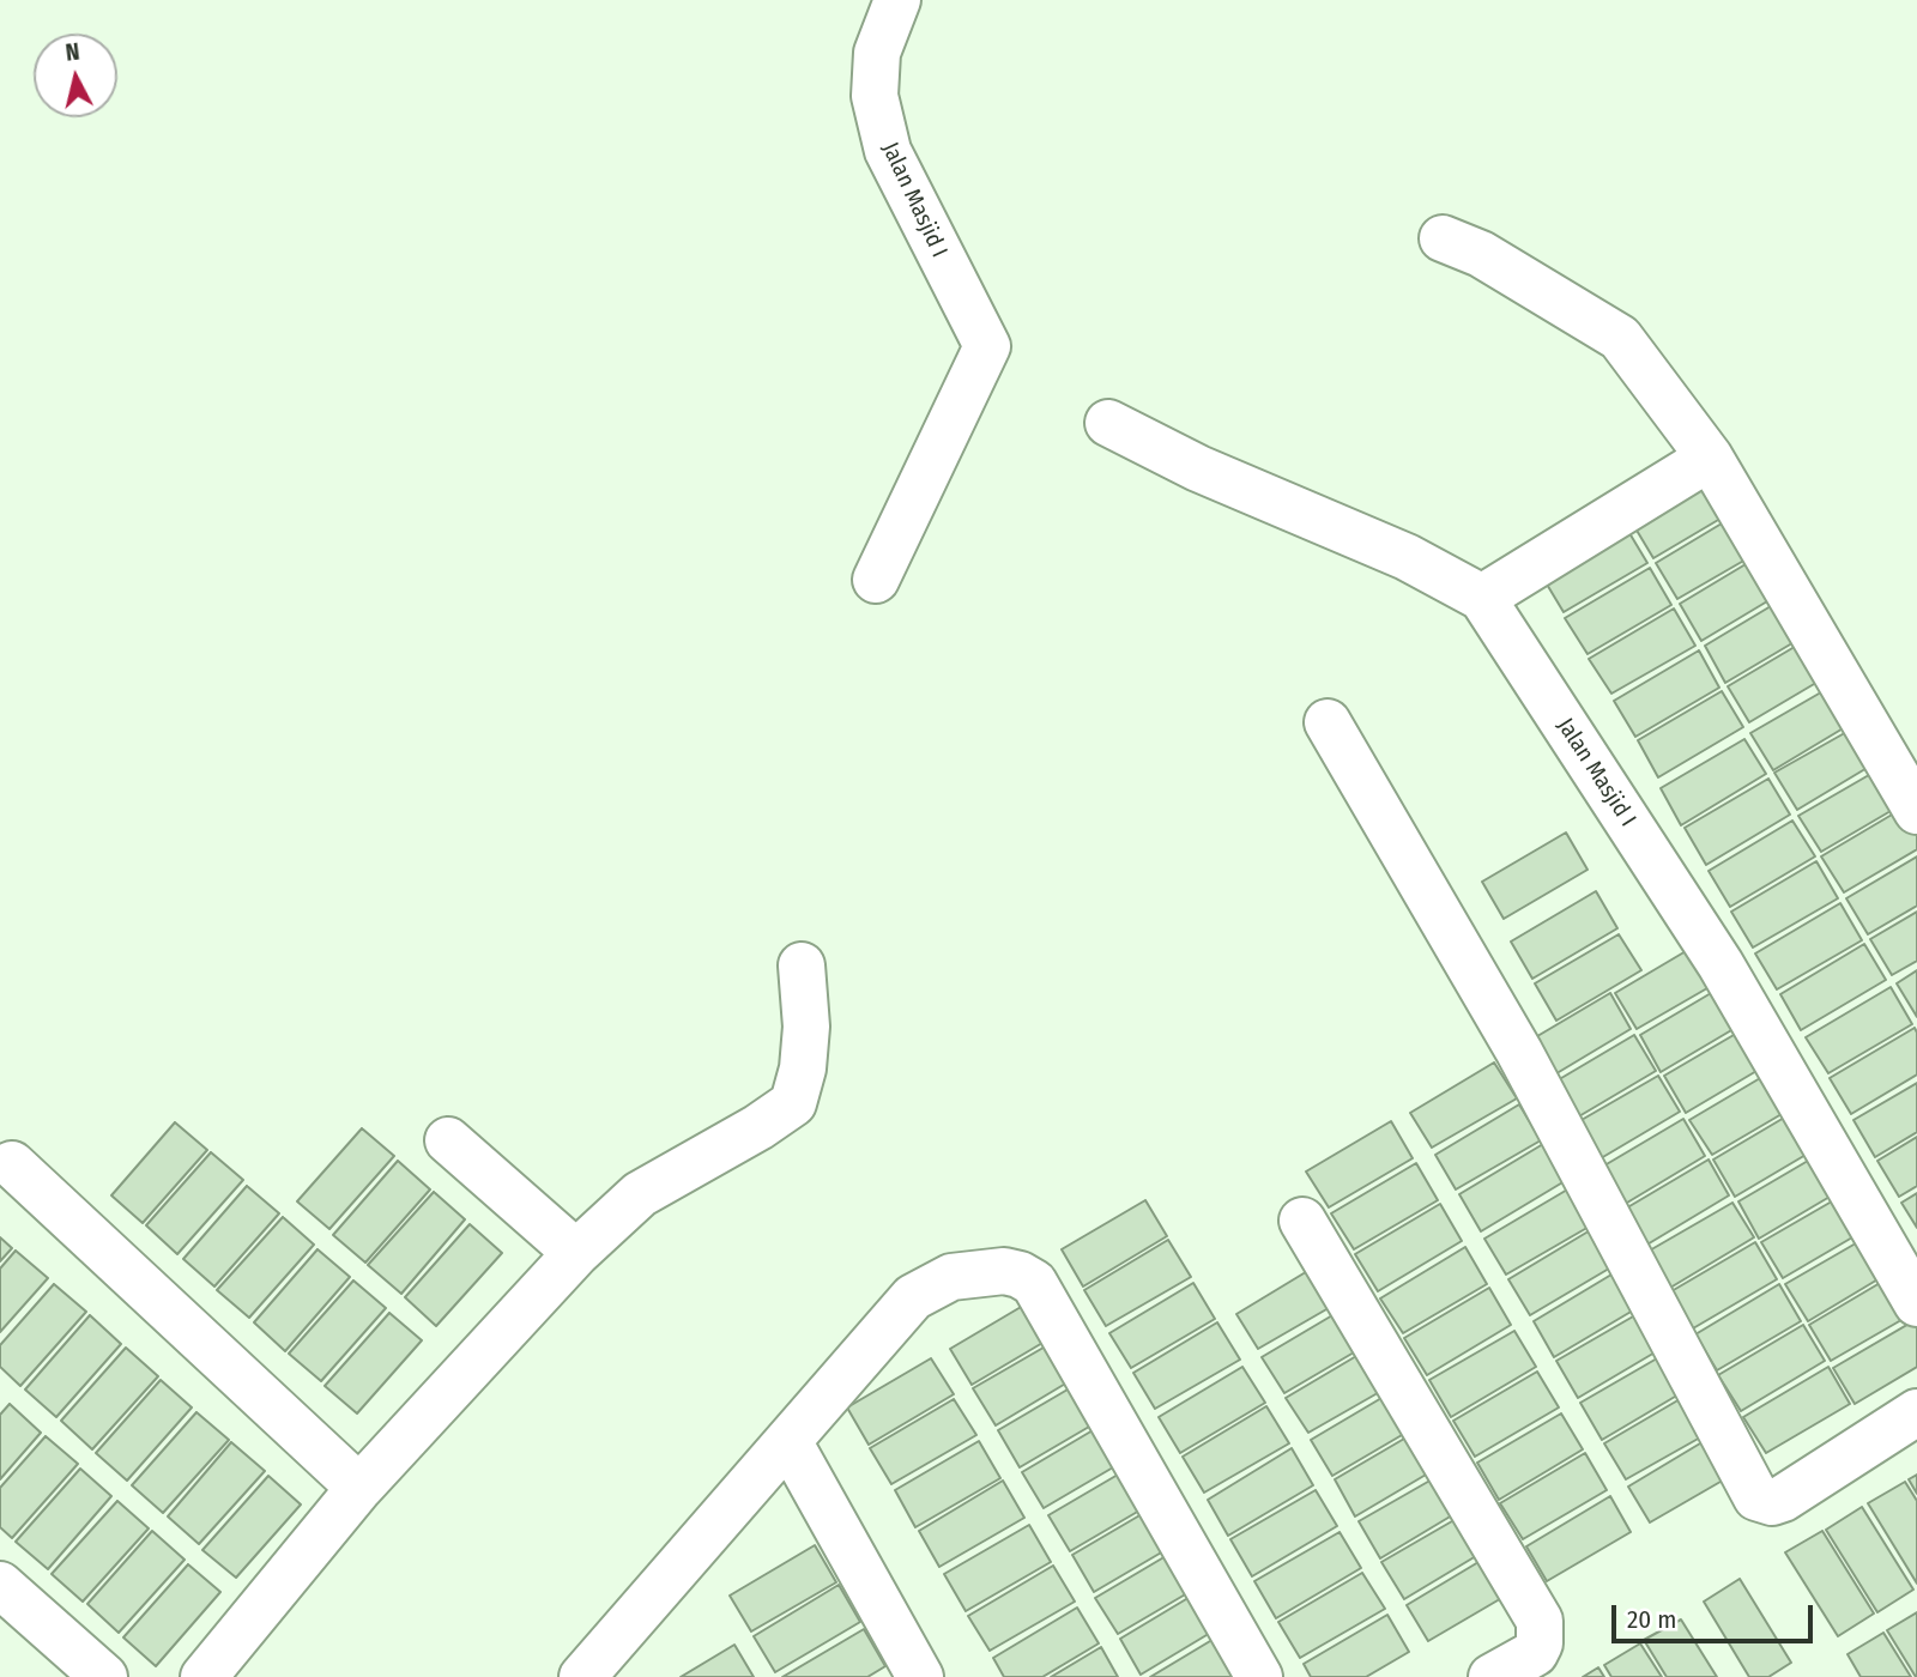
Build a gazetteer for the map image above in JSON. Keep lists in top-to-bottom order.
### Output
{
  "streets": {
    "street": ["Jalan Masjid I"]
  },
  "scale_bar": "20 m",
  "north": "top"
}
